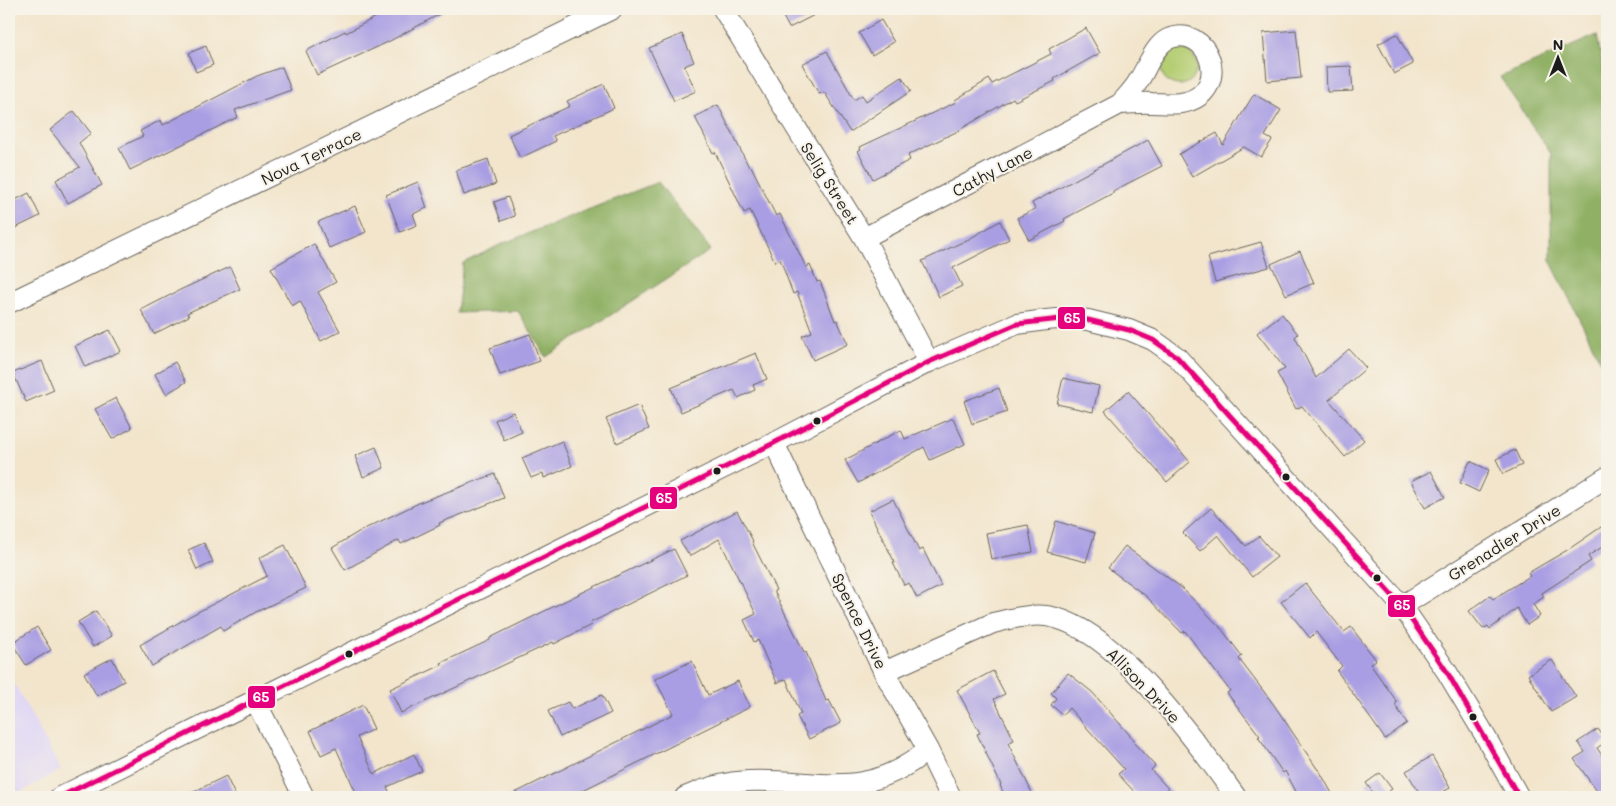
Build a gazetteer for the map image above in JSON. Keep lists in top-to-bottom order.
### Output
{
  "streets": {
    "street": [
      "Nova Terrace",
      "Cathy Lane",
      "Selig Street",
      "Grenadier Drive",
      "Spence Drive",
      "Allison Drive"
    ]
  },
  "crossings": [
    ["Cathy Lane", "Selig Street"],
    ["Spence Drive", "Allison Drive"]
  ],
  "lines": ["transit line 65"],
  "north": "top"
}
